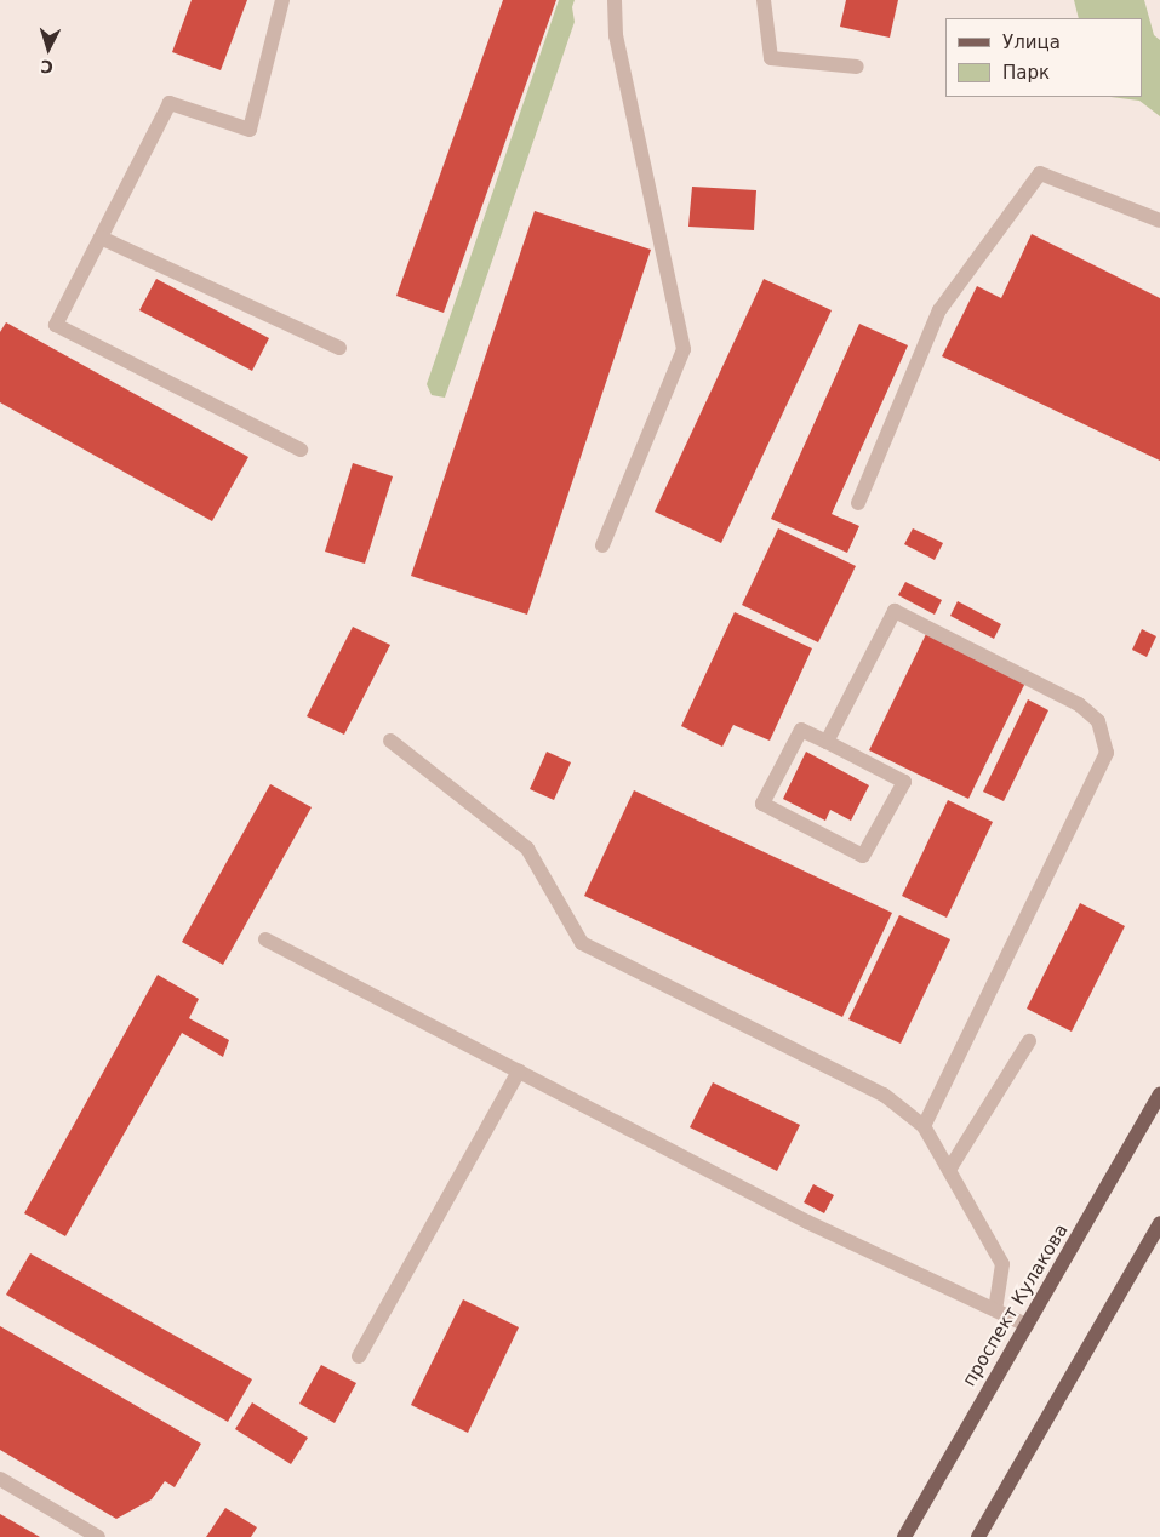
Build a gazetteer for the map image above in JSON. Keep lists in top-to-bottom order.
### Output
{
  "streets": {
    "main road": ["проспект Кулакова"]
  },
  "legend": ["Улица", "Парк"],
  "north": "bottom"
}
